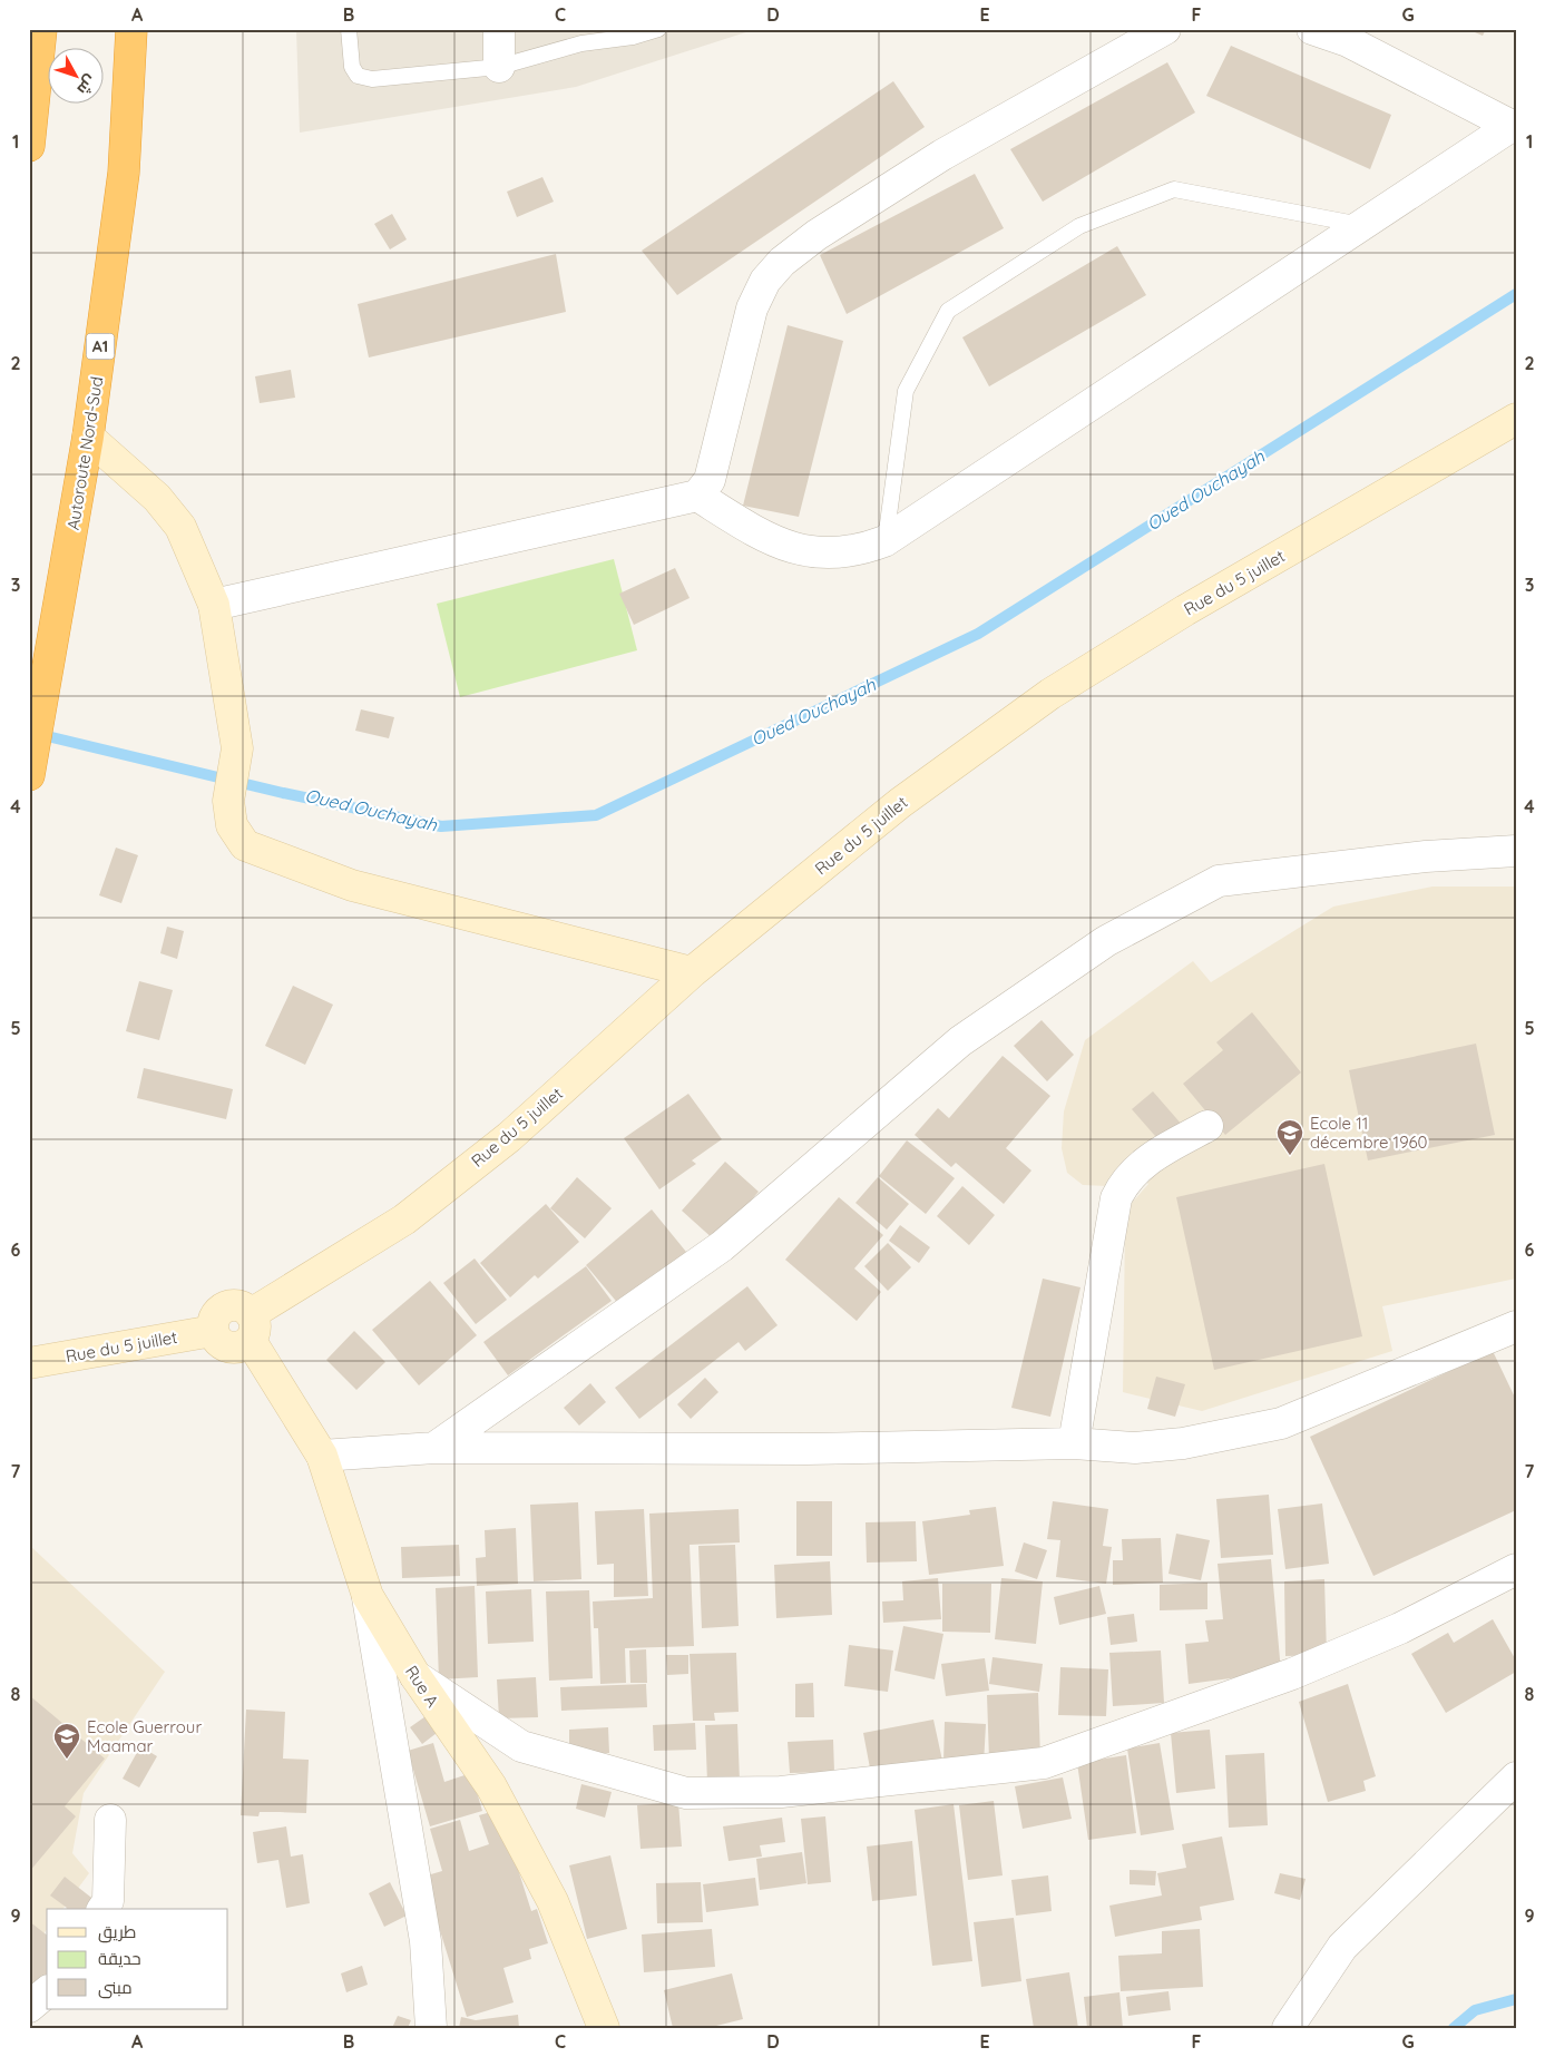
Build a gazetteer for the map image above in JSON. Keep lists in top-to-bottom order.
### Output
{
  "streets": {
    "highway": ["A1", "Autoroute Nord-Sud"],
    "street": ["Rue du 5 juillet", "Rue A"]
  },
  "crossings": [
    ["Rue du 5 juillet", "Rue A"]
  ],
  "water": ["Oued Ouchayah"],
  "places": {
    "school or university": ["Ecole 11 décembre 1960", "Ecole Guerrour Maamar"]
  },
  "legend": ["طريق", "حديقة", "مبنى"],
  "north": "bottom right",
  "grid": {
    "columns": [
      "A",
      "B",
      "C",
      "D",
      "E",
      "F",
      "G"
    ],
    "rows": [
      "1",
      "2",
      "3",
      "4",
      "5",
      "6",
      "7",
      "8",
      "9"
    ]
  }
}
